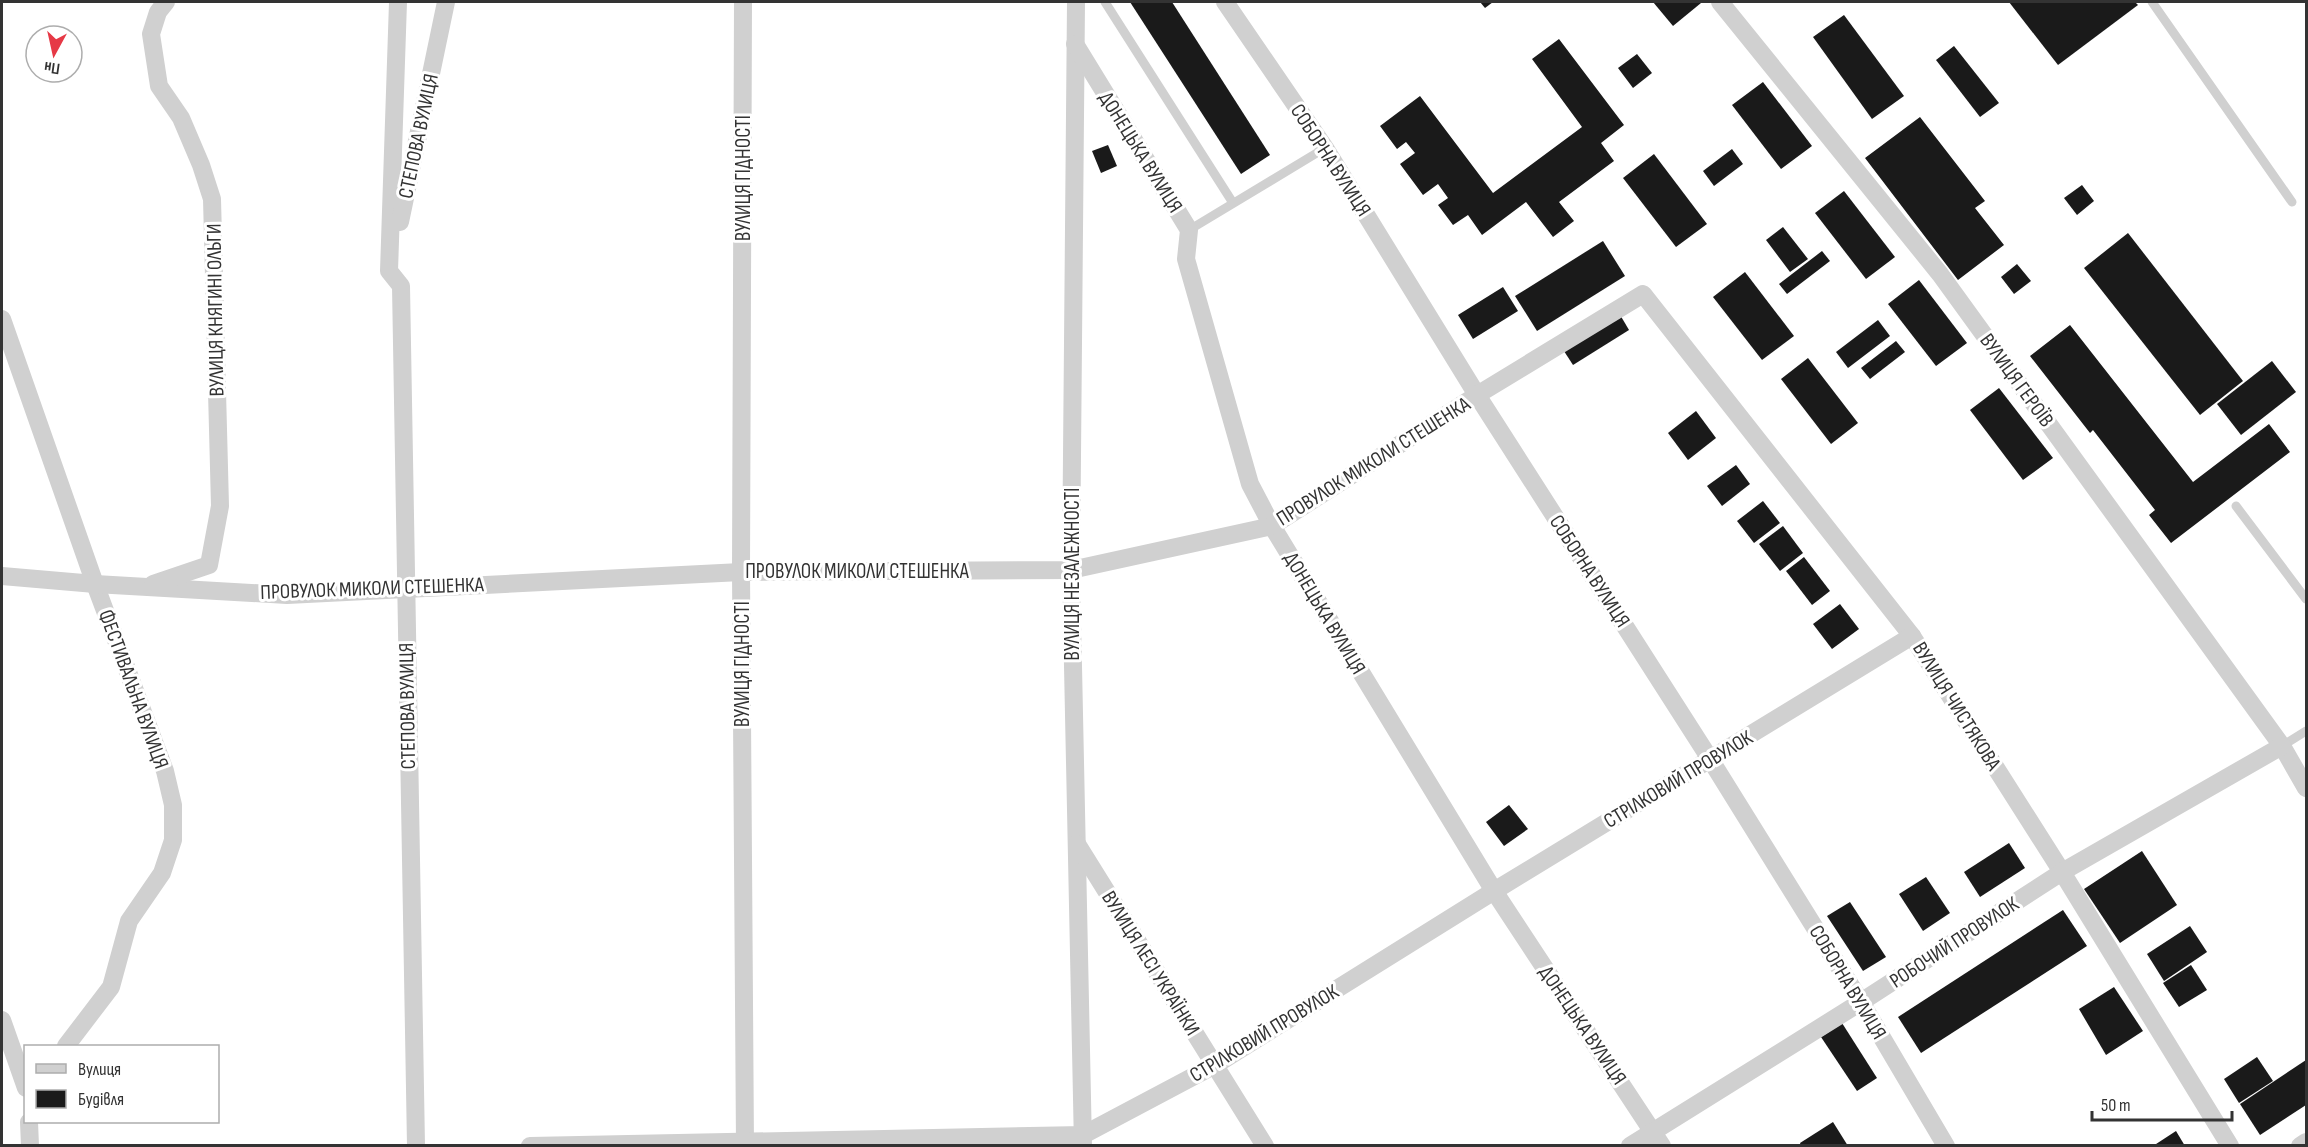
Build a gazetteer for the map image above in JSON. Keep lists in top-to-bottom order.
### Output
{
  "streets": {
    "street": [
      "СТЕПОВА ВУЛИЦЯ",
      "ДОНЕЦЬКА ВУЛИЦЯ",
      "СОБОРНА ВУЛИЦЯ",
      "ВУЛИЦЯ ГІДНОСТІ",
      "ВУЛИЦЯ КНЯГИНІ ОЛЬГИ",
      "ВУЛИЦЯ ГЕРОЇВ",
      "ПРОВУЛОК МИКОЛИ СТЕШЕНКА",
      "ВУЛИЦЯ НЕЗАЛЕЖНОСТІ",
      "ФЕСТИВАЛЬНА ВУЛИЦЯ",
      "ВУЛИЦЯ ЧИСТЯКОВА",
      "СТРІЛКОВИЙ ПРОВУЛОК",
      "РОБОЧИЙ ПРОВУЛОК",
      "ВУЛИЦЯ ЛЕСІ УКРАЇНКИ"
    ]
  },
  "crossings": [
    ["СТЕПОВА ВУЛИЦЯ", "ПРОВУЛОК МИКОЛИ СТЕШЕНКА"],
    ["ДОНЕЦЬКА ВУЛИЦЯ", "ПРОВУЛОК МИКОЛИ СТЕШЕНКА"],
    ["ДОНЕЦЬКА ВУЛИЦЯ", "ВУЛИЦЯ НЕЗАЛЕЖНОСТІ"],
    ["ДОНЕЦЬКА ВУЛИЦЯ", "СТРІЛКОВИЙ ПРОВУЛОК"],
    ["ДОНЕЦЬКА ВУЛИЦЯ", "РОБОЧИЙ ПРОВУЛОК"],
    ["СОБОРНА ВУЛИЦЯ", "ПРОВУЛОК МИКОЛИ СТЕШЕНКА"],
    ["СОБОРНА ВУЛИЦЯ", "СТРІЛКОВИЙ ПРОВУЛОК"],
    ["СОБОРНА ВУЛИЦЯ", "РОБОЧИЙ ПРОВУЛОК"],
    ["ВУЛИЦЯ ГІДНОСТІ", "ПРОВУЛОК МИКОЛИ СТЕШЕНКА"],
    ["ВУЛИЦЯ ГІДНОСТІ", "СТРІЛКОВИЙ ПРОВУЛОК"],
    ["ВУЛИЦЯ КНЯГИНІ ОЛЬГИ", "ПРОВУЛОК МИКОЛИ СТЕШЕНКА"],
    ["ВУЛИЦЯ ГЕРОЇВ", "РОБОЧИЙ ПРОВУЛОК"],
    ["ПРОВУЛОК МИКОЛИ СТЕШЕНКА", "ВУЛИЦЯ НЕЗАЛЕЖНОСТІ"],
    ["ПРОВУЛОК МИКОЛИ СТЕШЕНКА", "ФЕСТИВАЛЬНА ВУЛИЦЯ"],
    ["ПРОВУЛОК МИКОЛИ СТЕШЕНКА", "ВУЛИЦЯ ЧИСТЯКОВА"],
    ["ВУЛИЦЯ НЕЗАЛЕЖНОСТІ", "СТРІЛКОВИЙ ПРОВУЛОК"],
    ["ВУЛИЦЯ НЕЗАЛЕЖНОСТІ", "ВУЛИЦЯ ЛЕСІ УКРАЇНКИ"],
    ["ВУЛИЦЯ ЧИСТЯКОВА", "СТРІЛКОВИЙ ПРОВУЛОК"],
    ["ВУЛИЦЯ ЧИСТЯКОВА", "РОБОЧИЙ ПРОВУЛОК"],
    ["СТРІЛКОВИЙ ПРОВУЛОК", "ВУЛИЦЯ ЛЕСІ УКРАЇНКИ"]
  ],
  "legend": ["Вулиця", "Будівля"],
  "scale_bar": "50 m",
  "north": "bottom"
}
